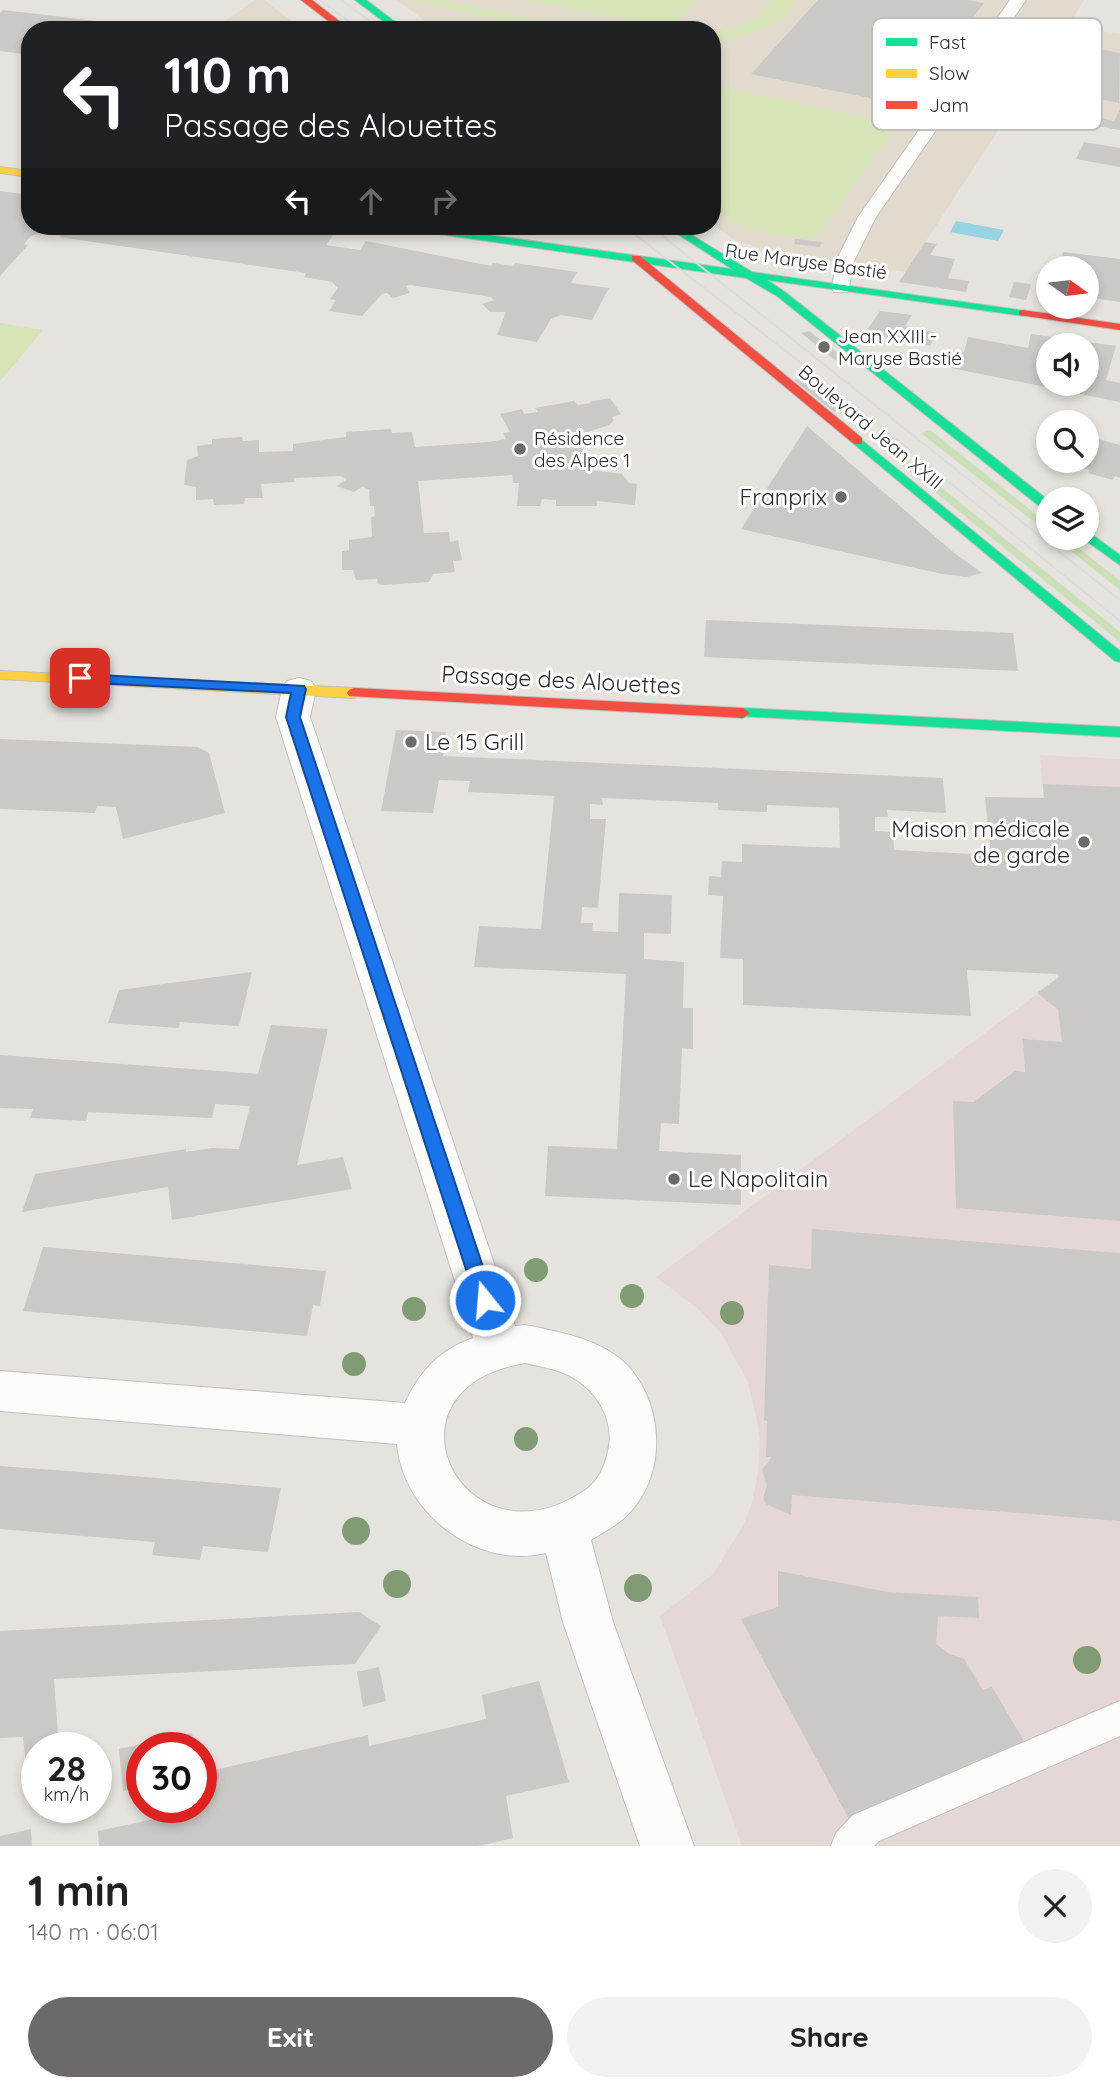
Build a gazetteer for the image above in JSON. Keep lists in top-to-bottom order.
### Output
{
  "streets": {
    "street": ["Rue Maryse Bastié", "Boulevard Jean XXIII", "Passage des Alouettes"]
  },
  "crossings": [
    ["Rue Maryse Bastié", "Boulevard Jean XXIII"]
  ],
  "places": [
    "Jean XXIII - Maryse Bastié",
    "Résidence des Alpes 1",
    "Franprix",
    "Le 15 Grill",
    "Maison médicale de garde",
    "Le Napolitain"
  ],
  "legend": ["Fast", "Slow", "Jam"],
  "north": "right",
  "page": {
    "turn": ["110 m", "Passage des Alouettes"],
    "speed": "28 km/h",
    "limit": "30",
    "heading": ["1 min", "140 m · 06:01"],
    "buttons": ["Exit", "Share"]
  }
}
